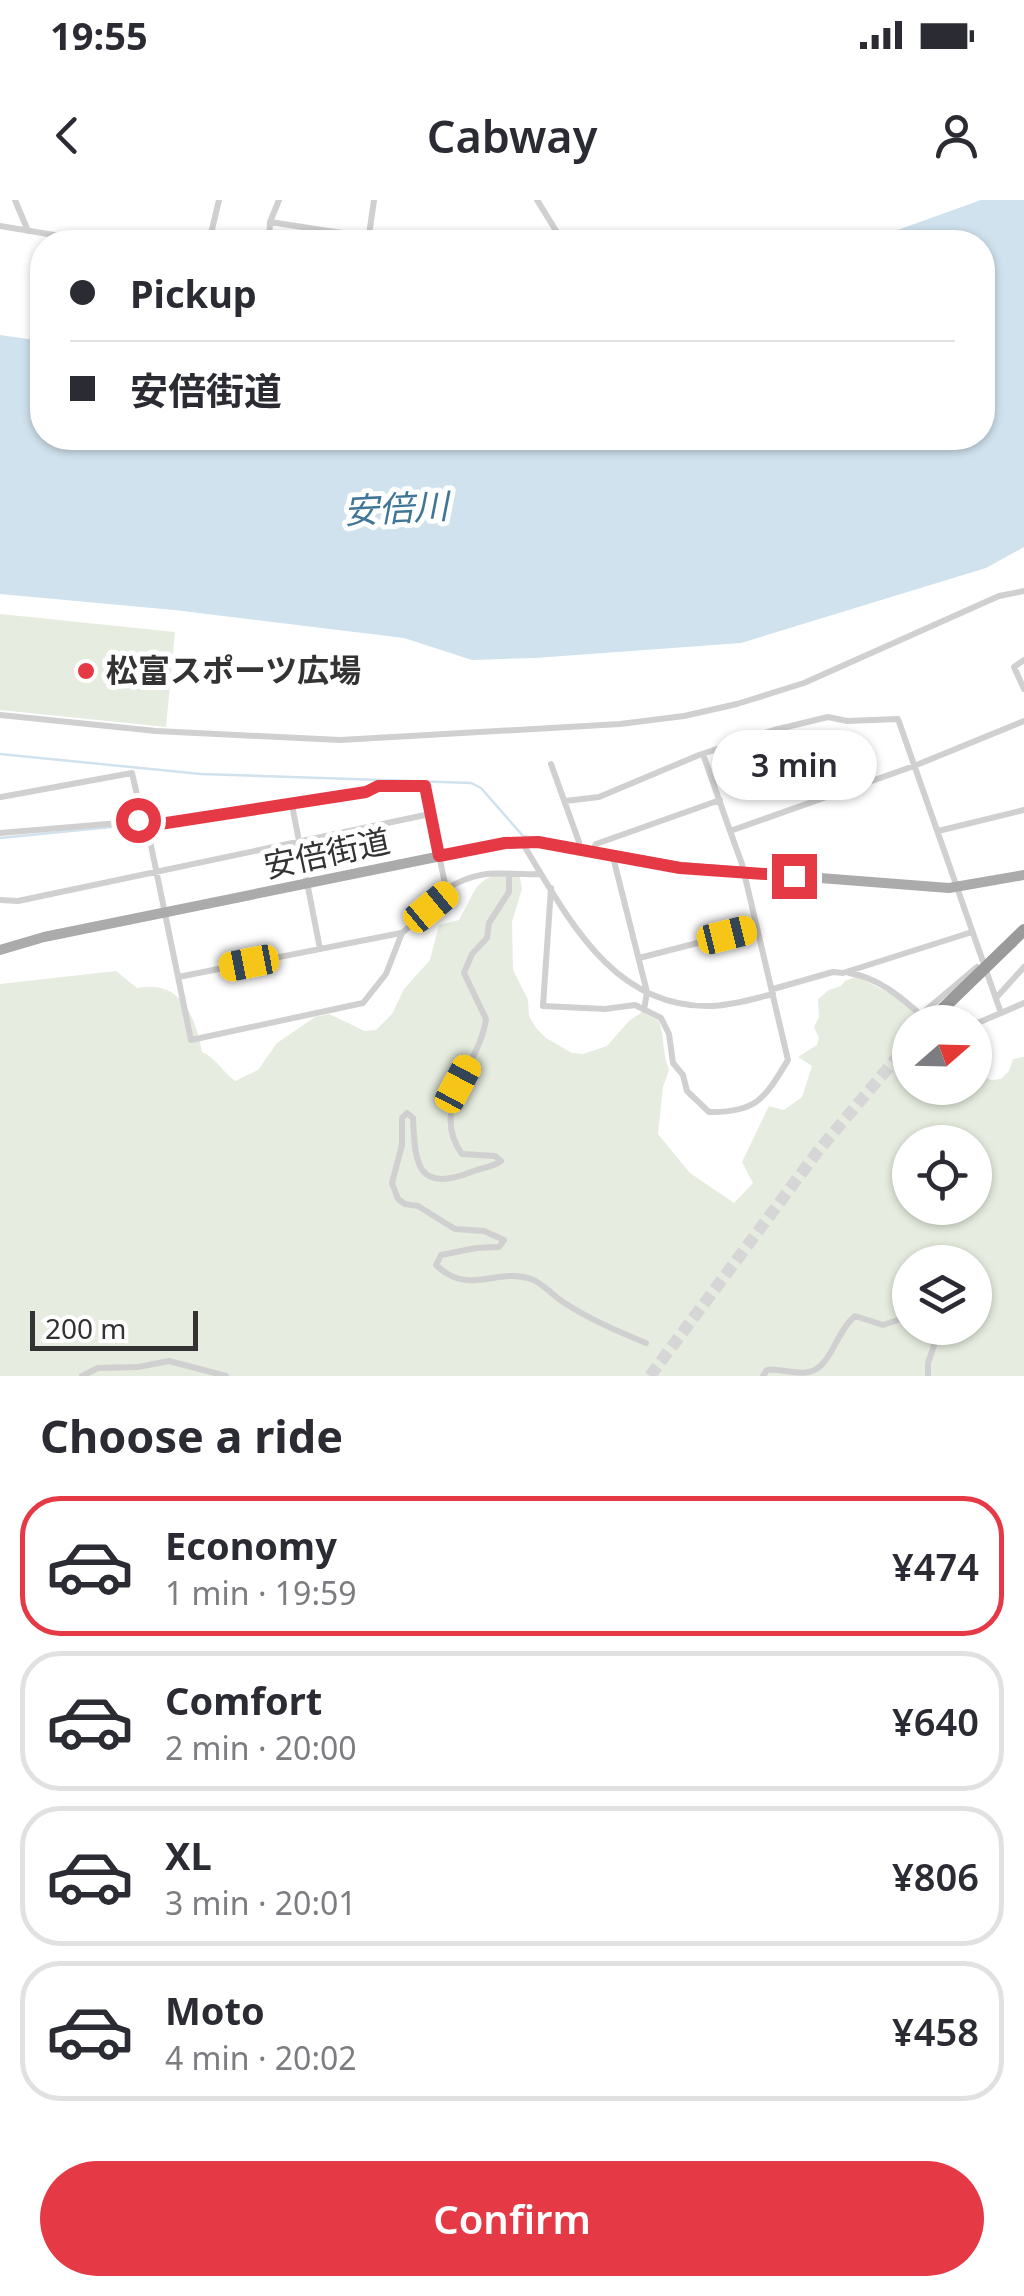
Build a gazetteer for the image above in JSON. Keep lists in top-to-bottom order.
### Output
{
  "streets": {
    "main road": ["安倍街道"]
  },
  "water": ["安倍川"],
  "places": ["松富スポーツ広場"],
  "scale_bar": "200 m",
  "north": "right",
  "page": {
    "status": "19:55",
    "header": "Cabway",
    "banner": ["Pickup", "安倍街道"],
    "bubble": "3 min",
    "scale": "200 m",
    "heading": "Choose a ride",
    "list": [
      {
        "name": "Economy",
        "note": "1 min · 19:59",
        "value": "¥474"
      },
      {
        "name": "Comfort",
        "note": "2 min · 20:00",
        "value": "¥640"
      },
      {
        "name": "XL",
        "note": "3 min · 20:01",
        "value": "¥806"
      },
      {
        "name": "Moto",
        "note": "4 min · 20:02",
        "value": "¥458"
      }
    ],
    "buttons": "Confirm"
  }
}
